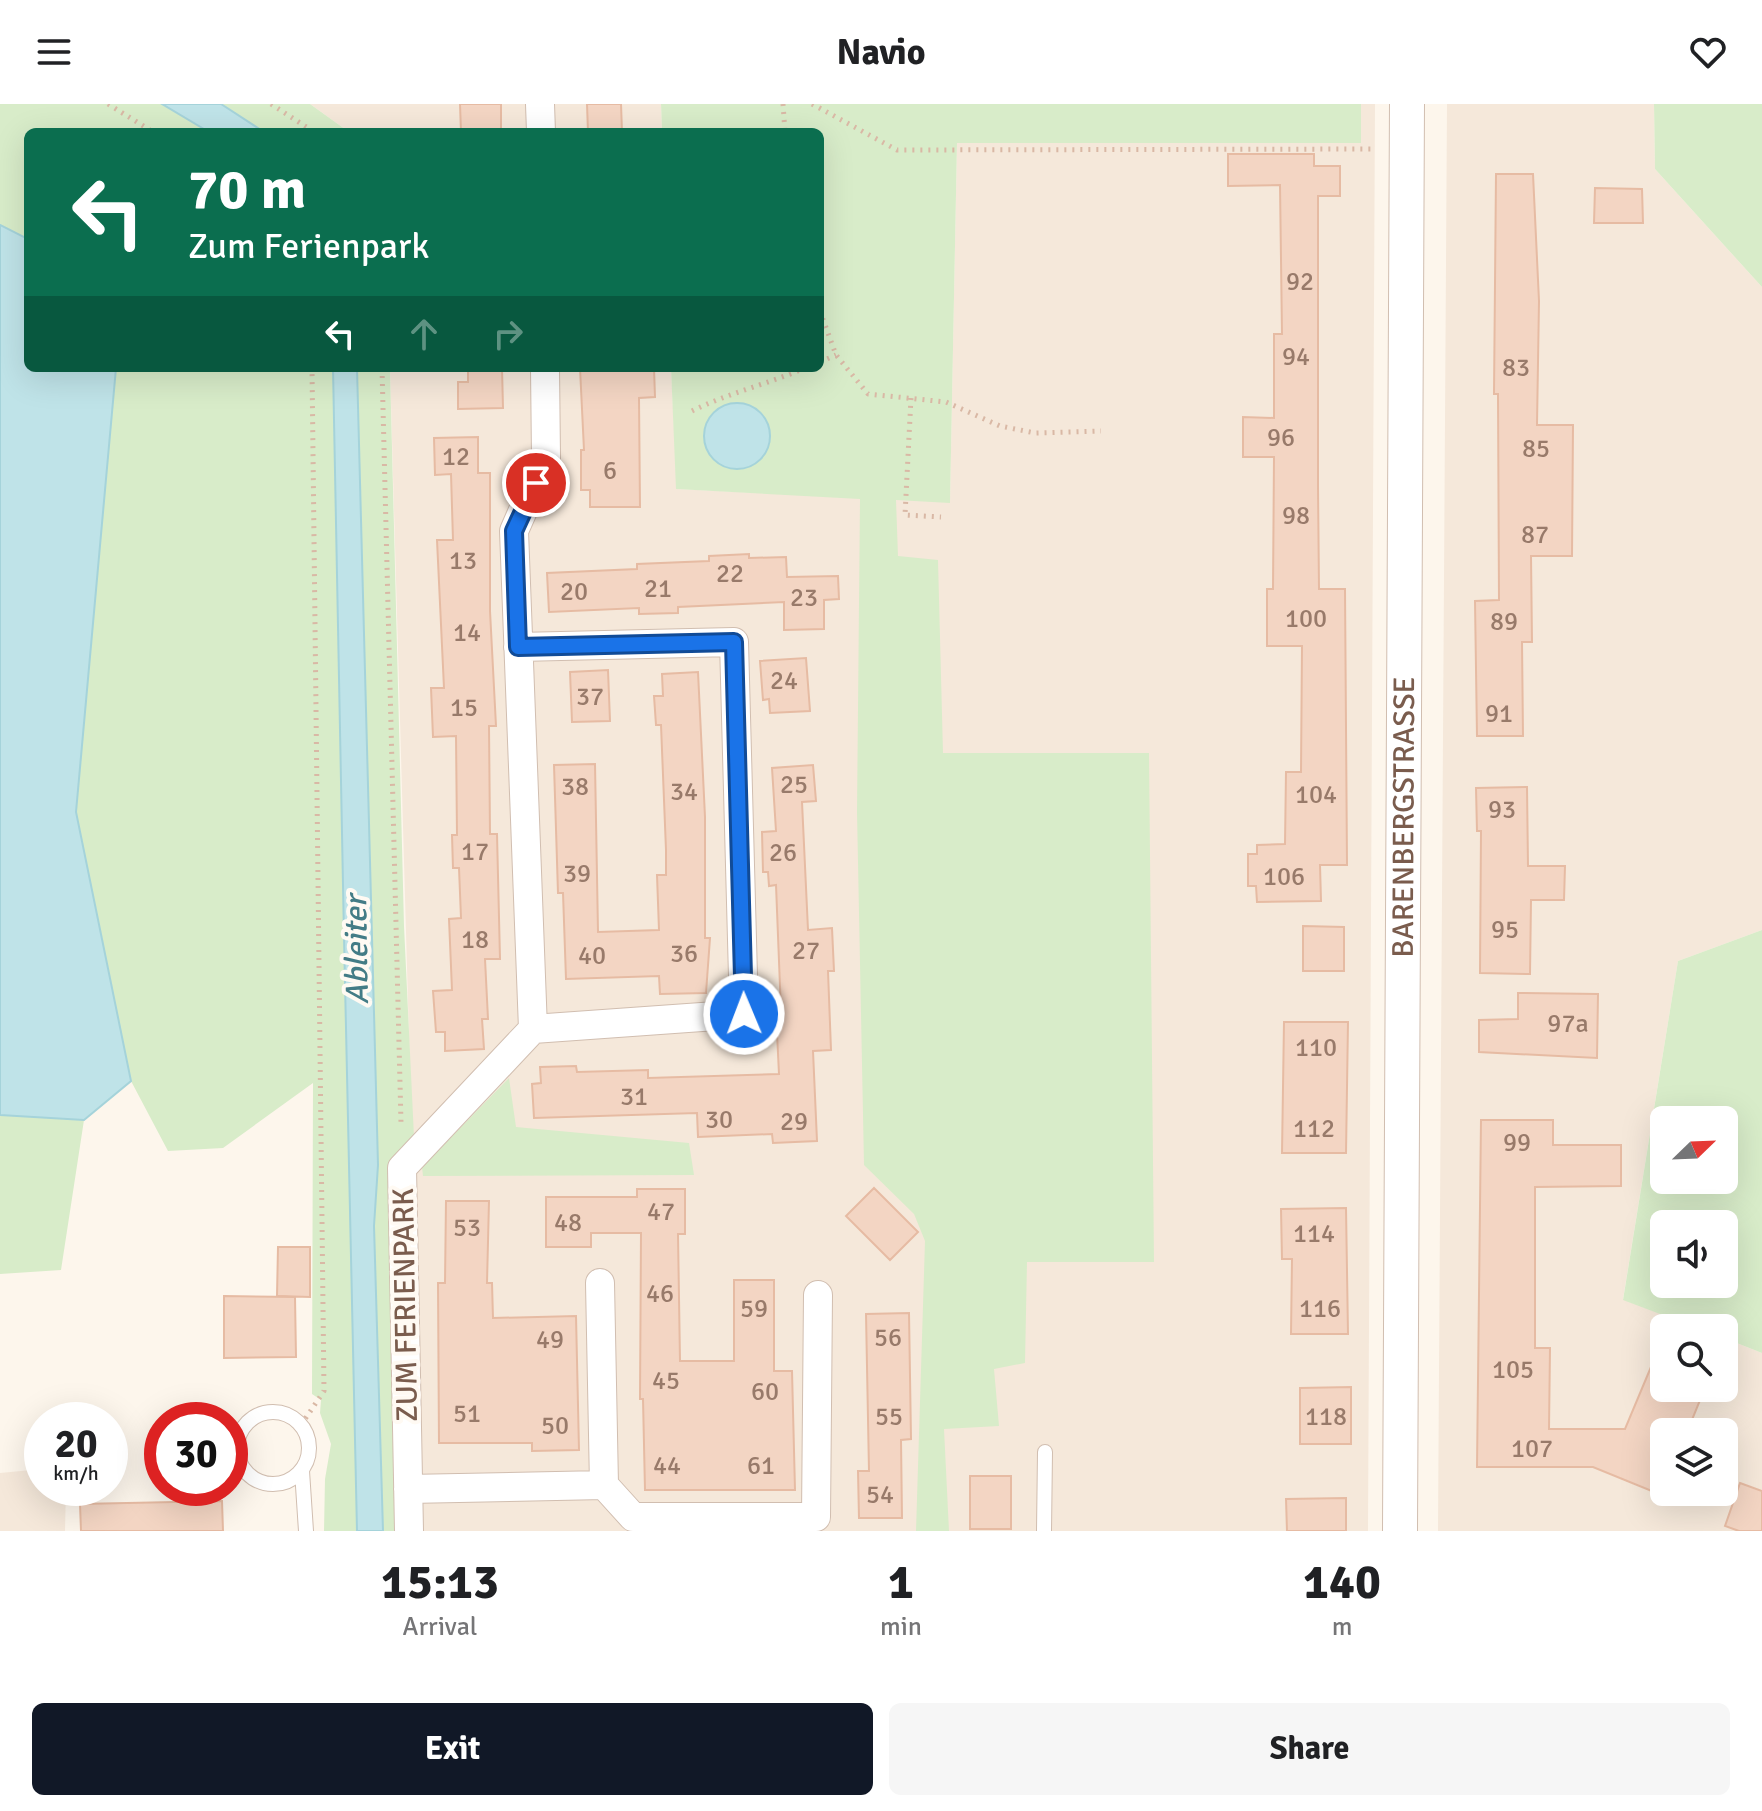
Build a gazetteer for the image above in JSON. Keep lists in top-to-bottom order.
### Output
{
  "streets": {
    "street": ["BARENBERGSTRASSE", "ZUM FERIENPARK"]
  },
  "water": ["Ableiter"],
  "house_numbers": [
    "92",
    "94",
    "83",
    "96",
    "85",
    "12",
    "6",
    "98",
    "87",
    "13",
    "22",
    "21",
    "20",
    "23",
    "100",
    "89",
    "14",
    "24",
    "37",
    "15",
    "91",
    "25",
    "38",
    "34",
    "104",
    "93",
    "17",
    "26",
    "39",
    "106",
    "95",
    "18",
    "27",
    "36",
    "40",
    "97a",
    "110",
    "31",
    "30",
    "29",
    "112",
    "99",
    "47",
    "48",
    "53",
    "114",
    "46",
    "59",
    "116",
    "56",
    "49",
    "105",
    "45",
    "60",
    "51",
    "55",
    "118",
    "50",
    "107",
    "44",
    "61",
    "54"
  ],
  "north": "top right",
  "page": {
    "header": "Navio",
    "turn": ["70 m", "Zum Ferienpark"],
    "speed": "20 km/h",
    "limit": "30",
    "eta": [
      "15:13",
      "Arrival",
      "1",
      "min",
      "140",
      "m"
    ],
    "buttons": ["Exit", "Share"]
  }
}
